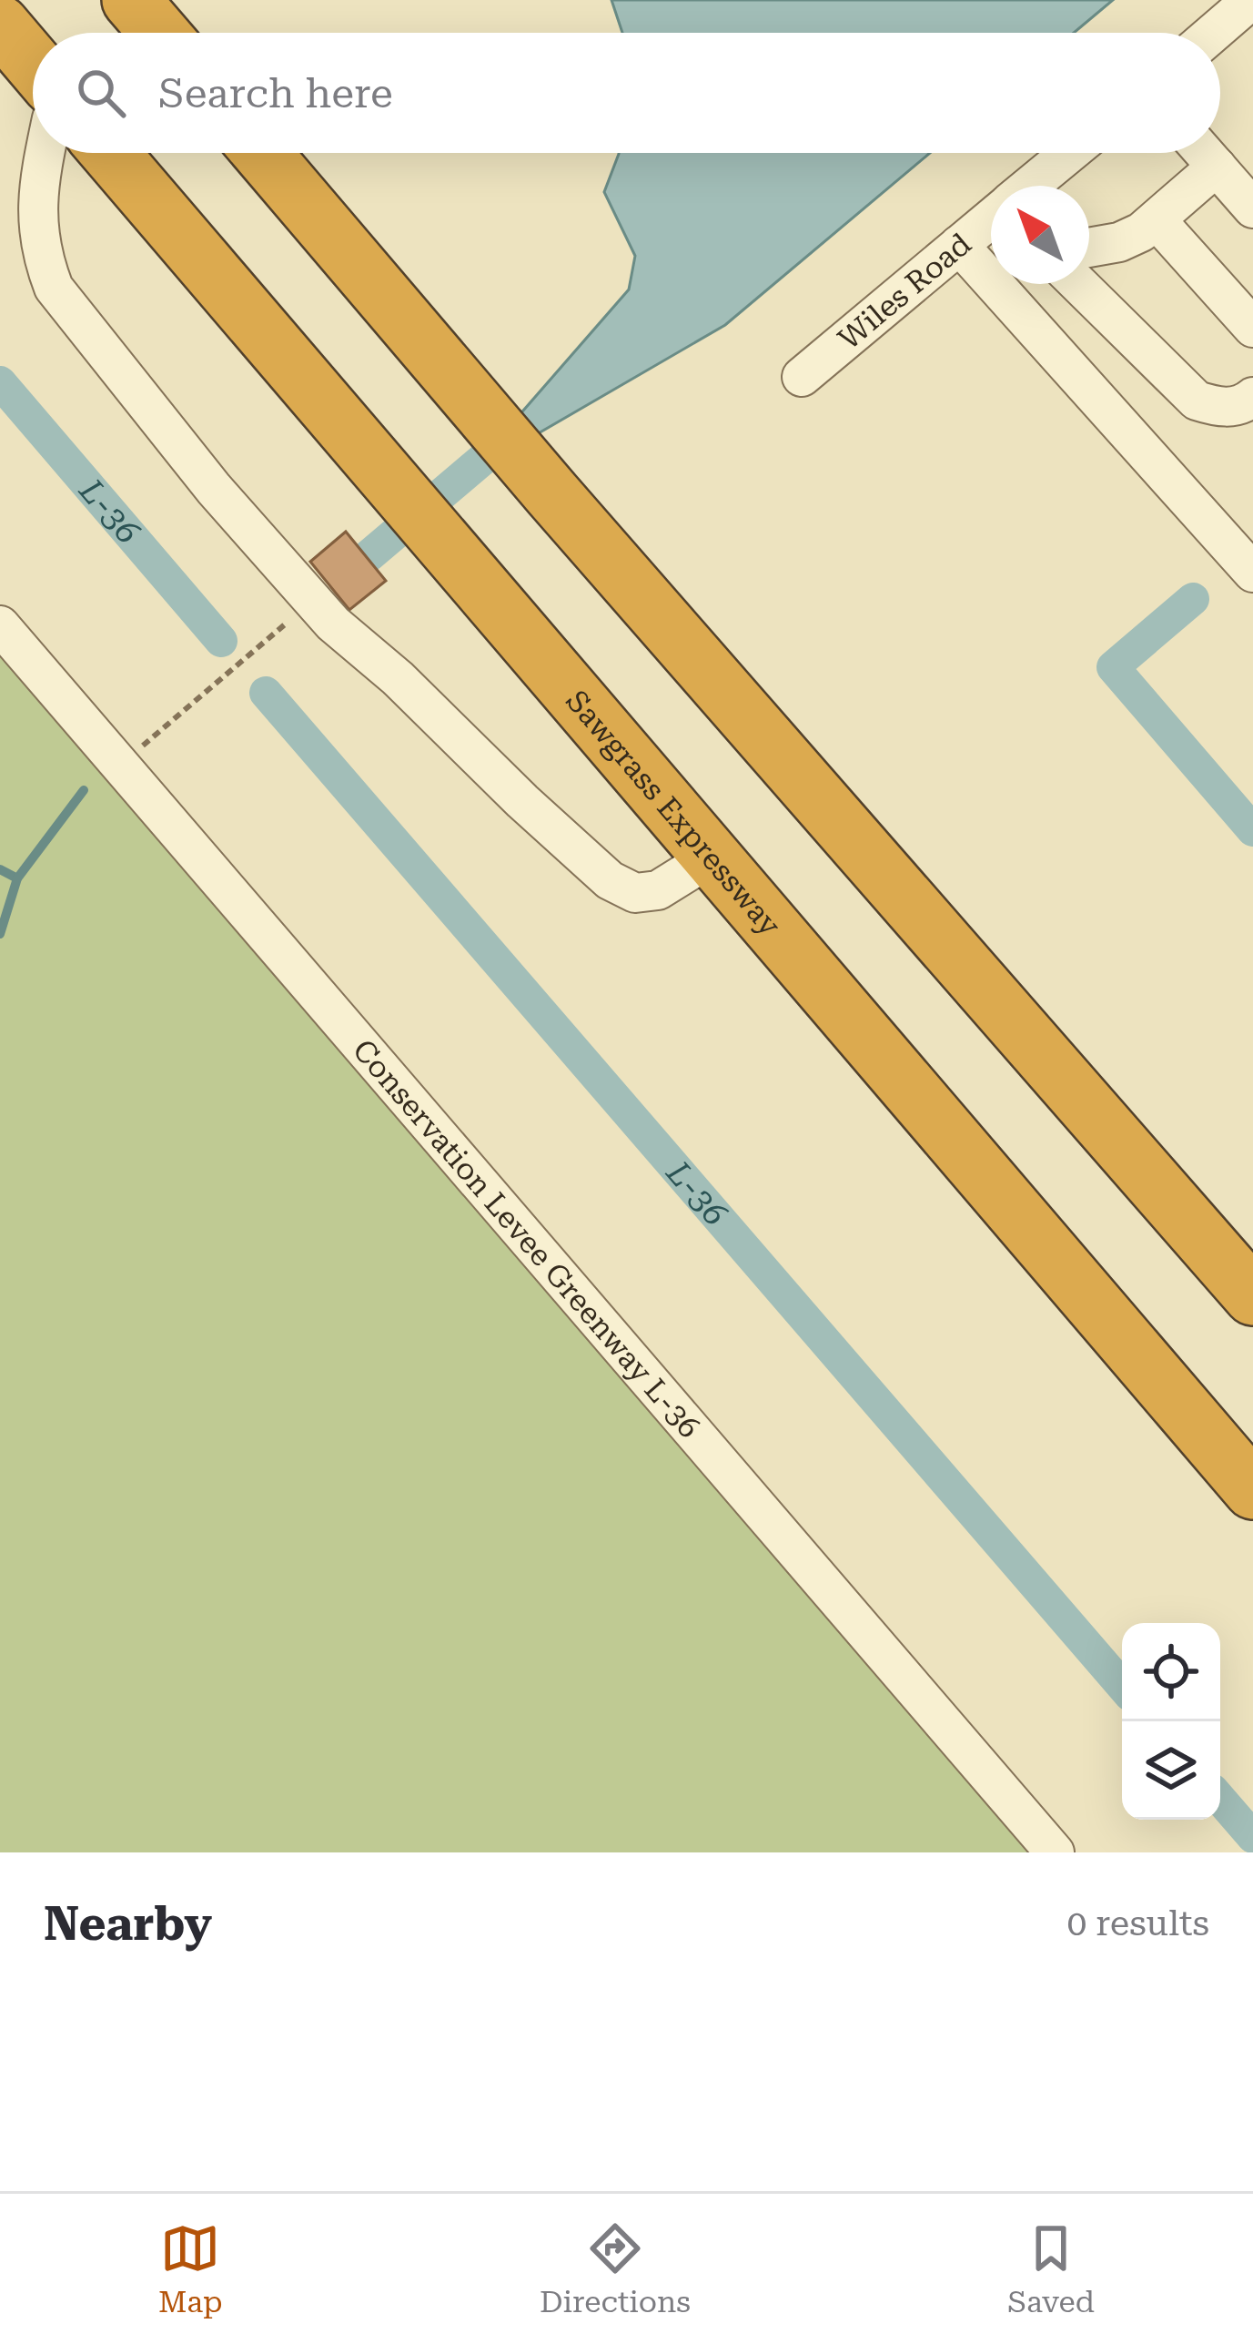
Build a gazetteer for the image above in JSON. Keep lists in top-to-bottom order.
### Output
{
  "streets": {
    "highway": ["Sawgrass Expressway"],
    "street": ["Wiles Road", "Conservation Levee Greenway L-36"]
  },
  "water": ["L-36"],
  "north": "top left",
  "page": {
    "search": "Search here",
    "heading": ["Nearby", "0 results"],
    "nav": ["Map", "Directions", "Saved"]
  }
}
